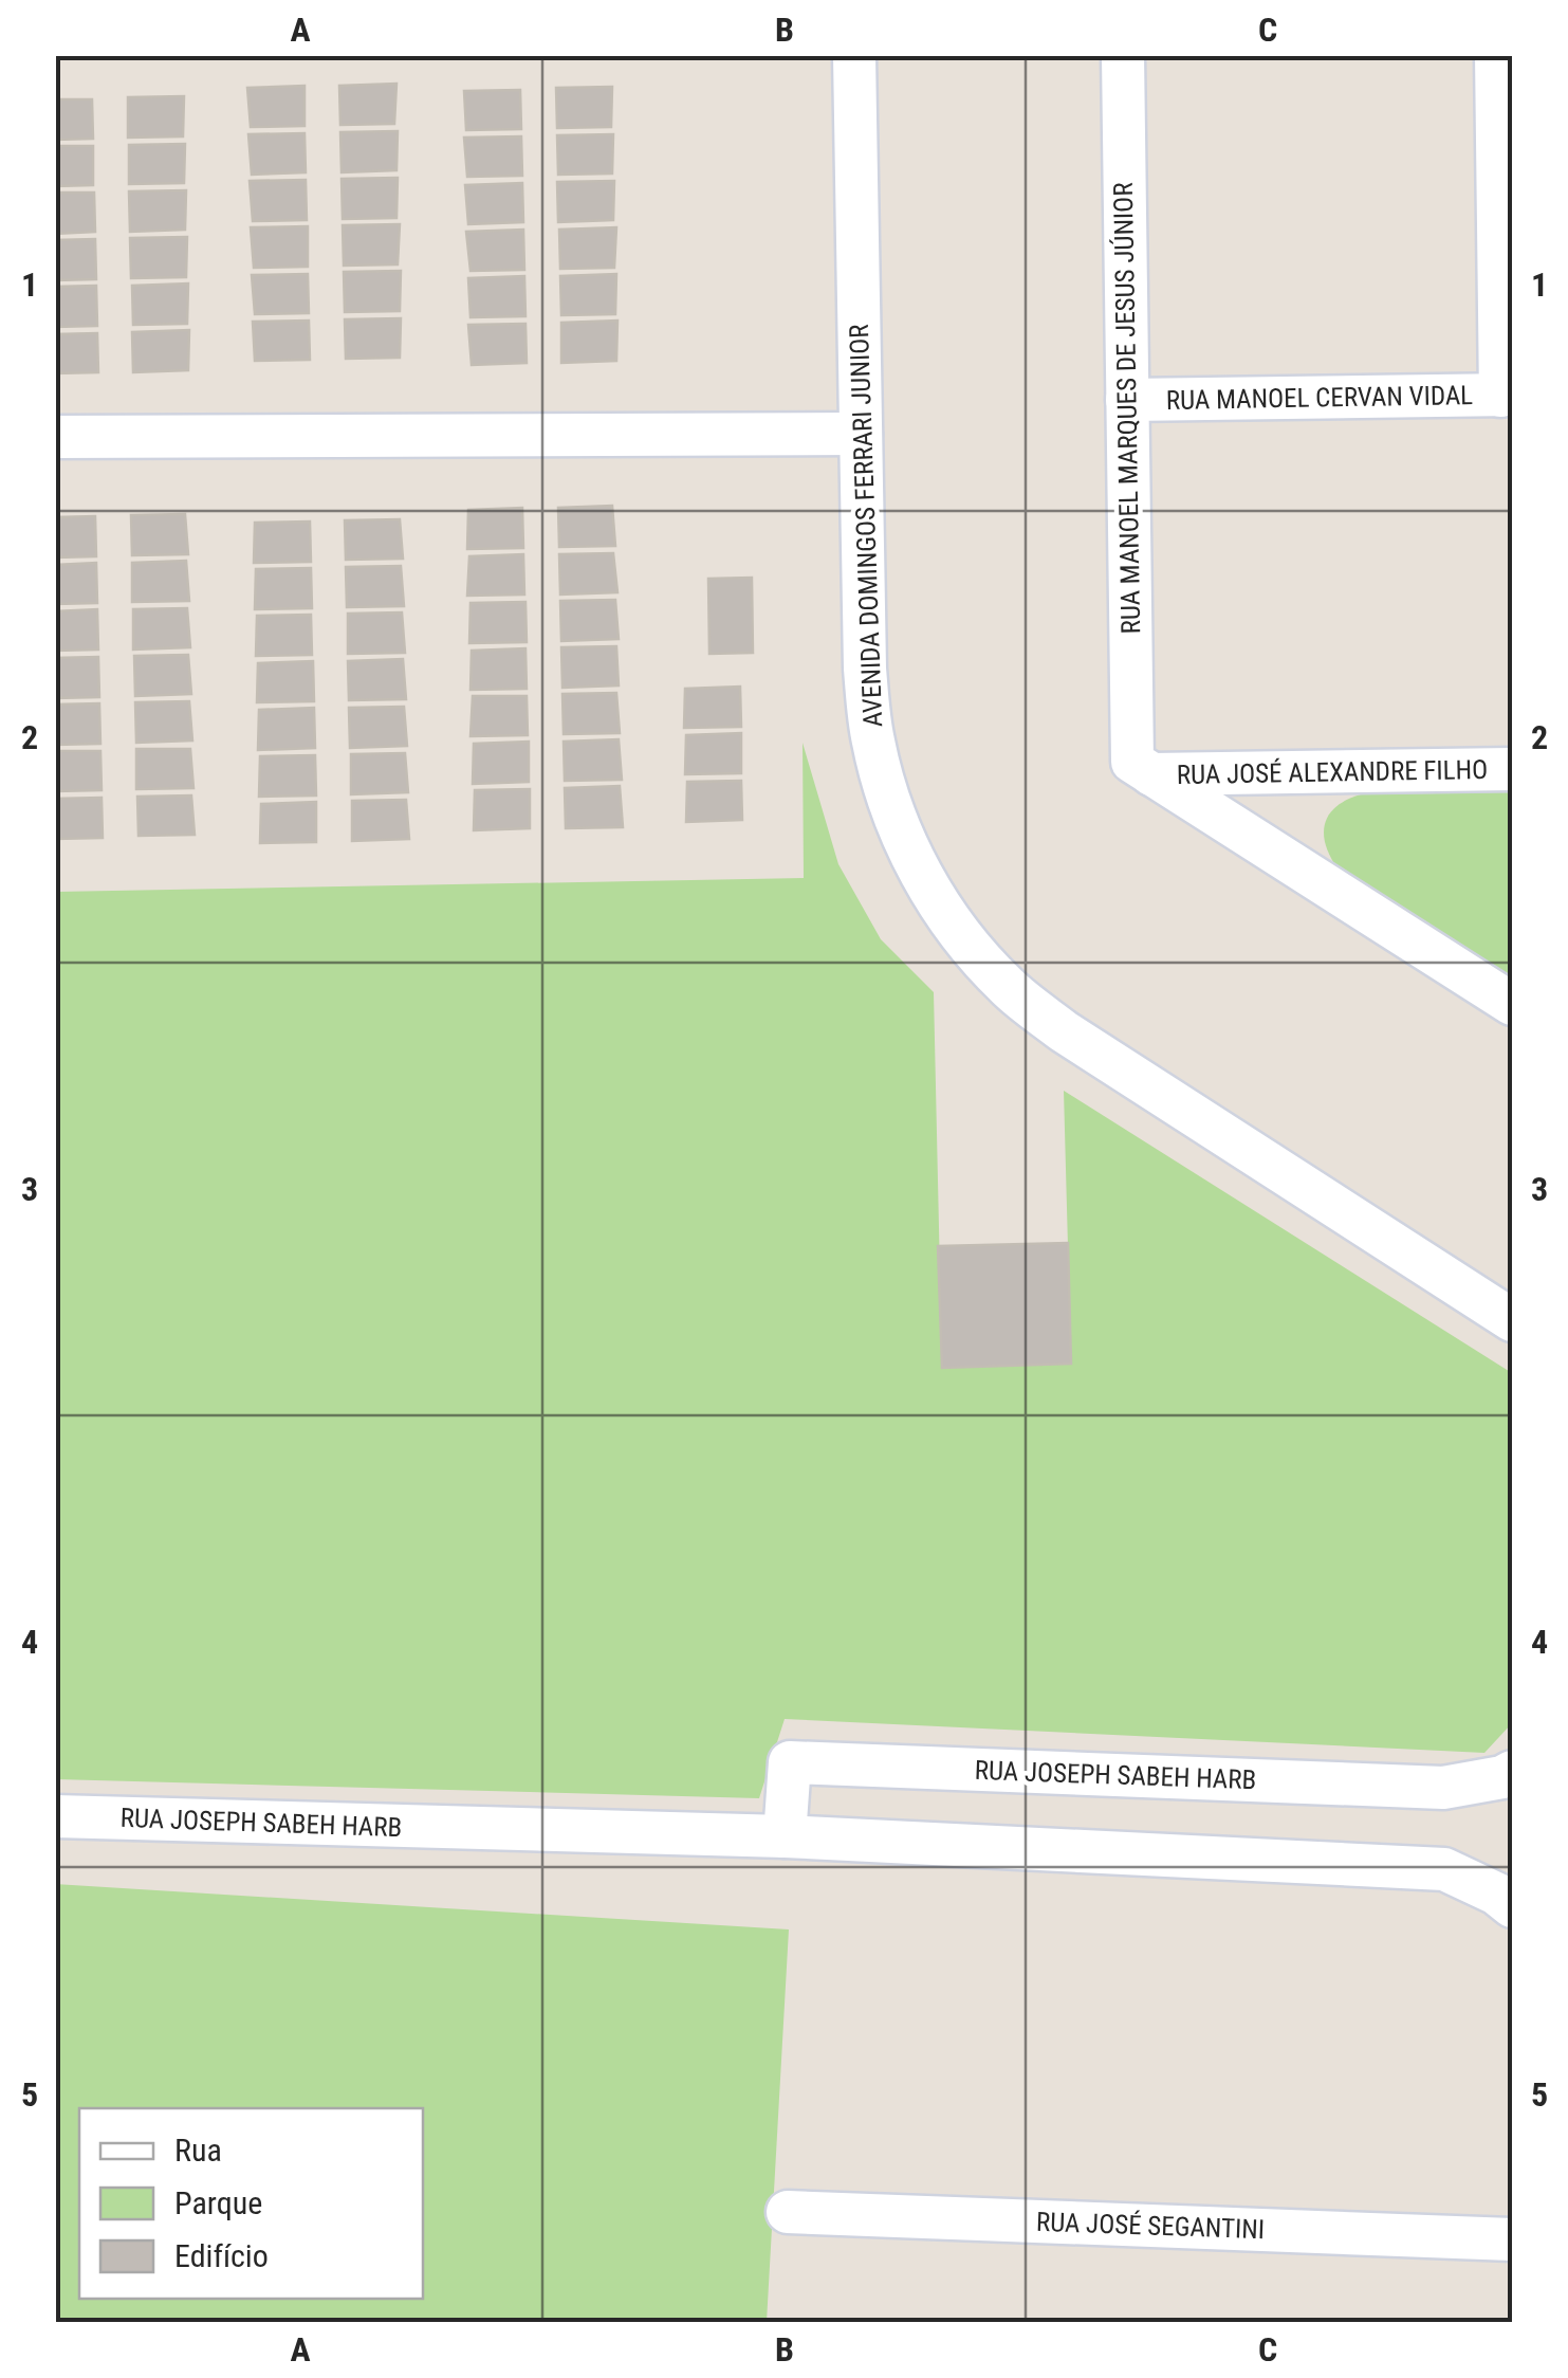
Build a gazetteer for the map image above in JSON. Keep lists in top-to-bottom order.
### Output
{
  "streets": {
    "street": [
      "RUA MANOEL CERVAN VIDAL",
      "RUA MANOEL MARQUES DE JESUS JÚNIOR",
      "AVENIDA DOMINGOS FERRARI JUNIOR",
      "RUA JOSÉ ALEXANDRE FILHO",
      "RUA JOSEPH SABEH HARB",
      "RUA JOSÉ SEGANTINI"
    ]
  },
  "crossings": [
    ["RUA MANOEL CERVAN VIDAL", "RUA MANOEL MARQUES DE JESUS JÚNIOR"],
    ["RUA MANOEL MARQUES DE JESUS JÚNIOR", "RUA JOSÉ ALEXANDRE FILHO"]
  ],
  "legend": ["Rua", "Parque", "Edifício"],
  "grid": {
    "columns": ["A", "B", "C"],
    "rows": [
      "1",
      "2",
      "3",
      "4",
      "5"
    ]
  }
}
